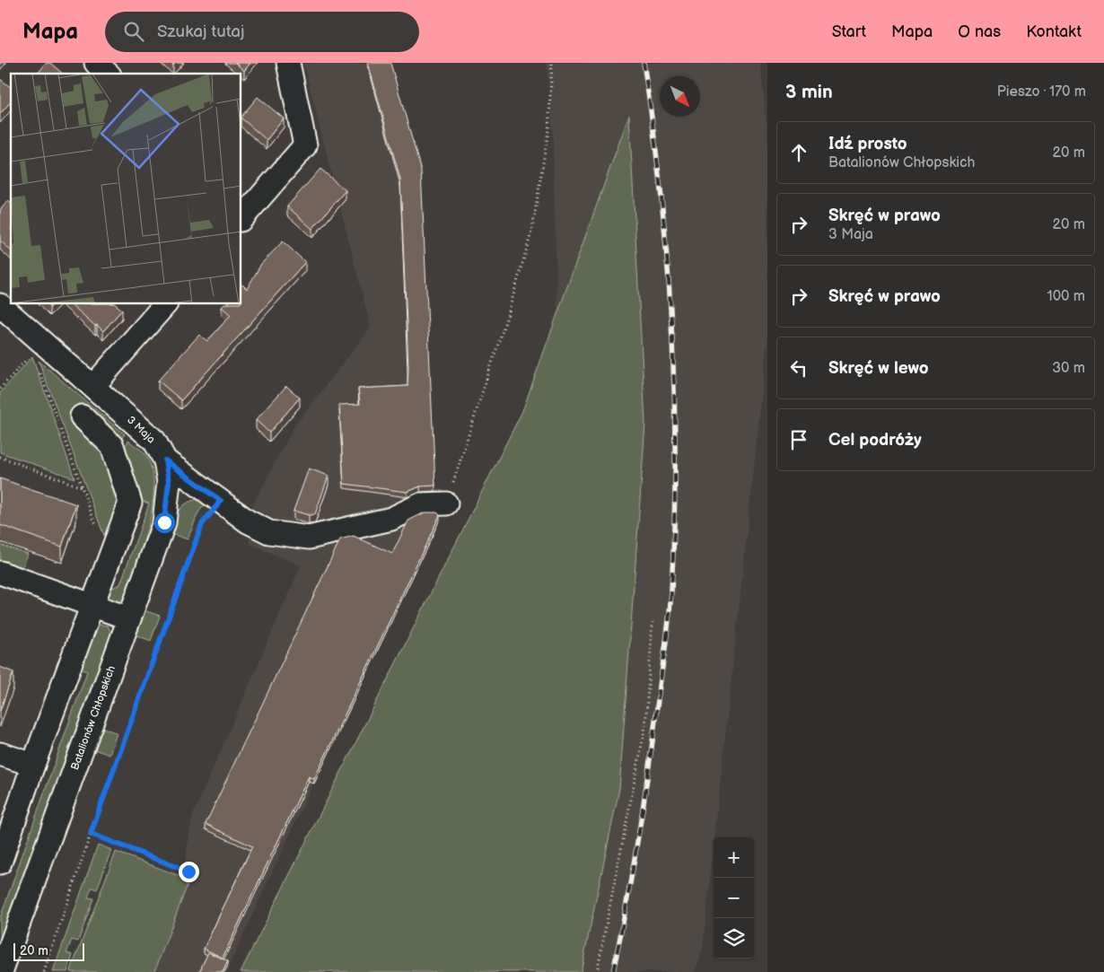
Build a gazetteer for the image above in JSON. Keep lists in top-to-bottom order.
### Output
{
  "streets": {
    "street": ["3 Maja", "Batalionów Chłopskich"]
  },
  "crossings": [
    ["3 Maja", "Batalionów Chłopskich"]
  ],
  "scale_bar": "20 m",
  "north": "bottom right",
  "page": {
    "header": "Mapa",
    "search": "Szukaj tutaj",
    "nav": [
      "Start",
      "Mapa",
      "O nas",
      "Kontakt"
    ],
    "heading": ["3 min", "Pieszo · 170 m"],
    "list": [
      ["Idź prosto", "Batalionów Chłopskich", "20 m"],
      ["Skręć w prawo", "3 Maja", "20 m"],
      ["Skręć w prawo", "100 m"],
      ["Skręć w lewo", "30 m"],
      "Cel podróży"
    ],
    "map_buttons": ["+", "−"],
    "scale": "20 m"
  }
}
